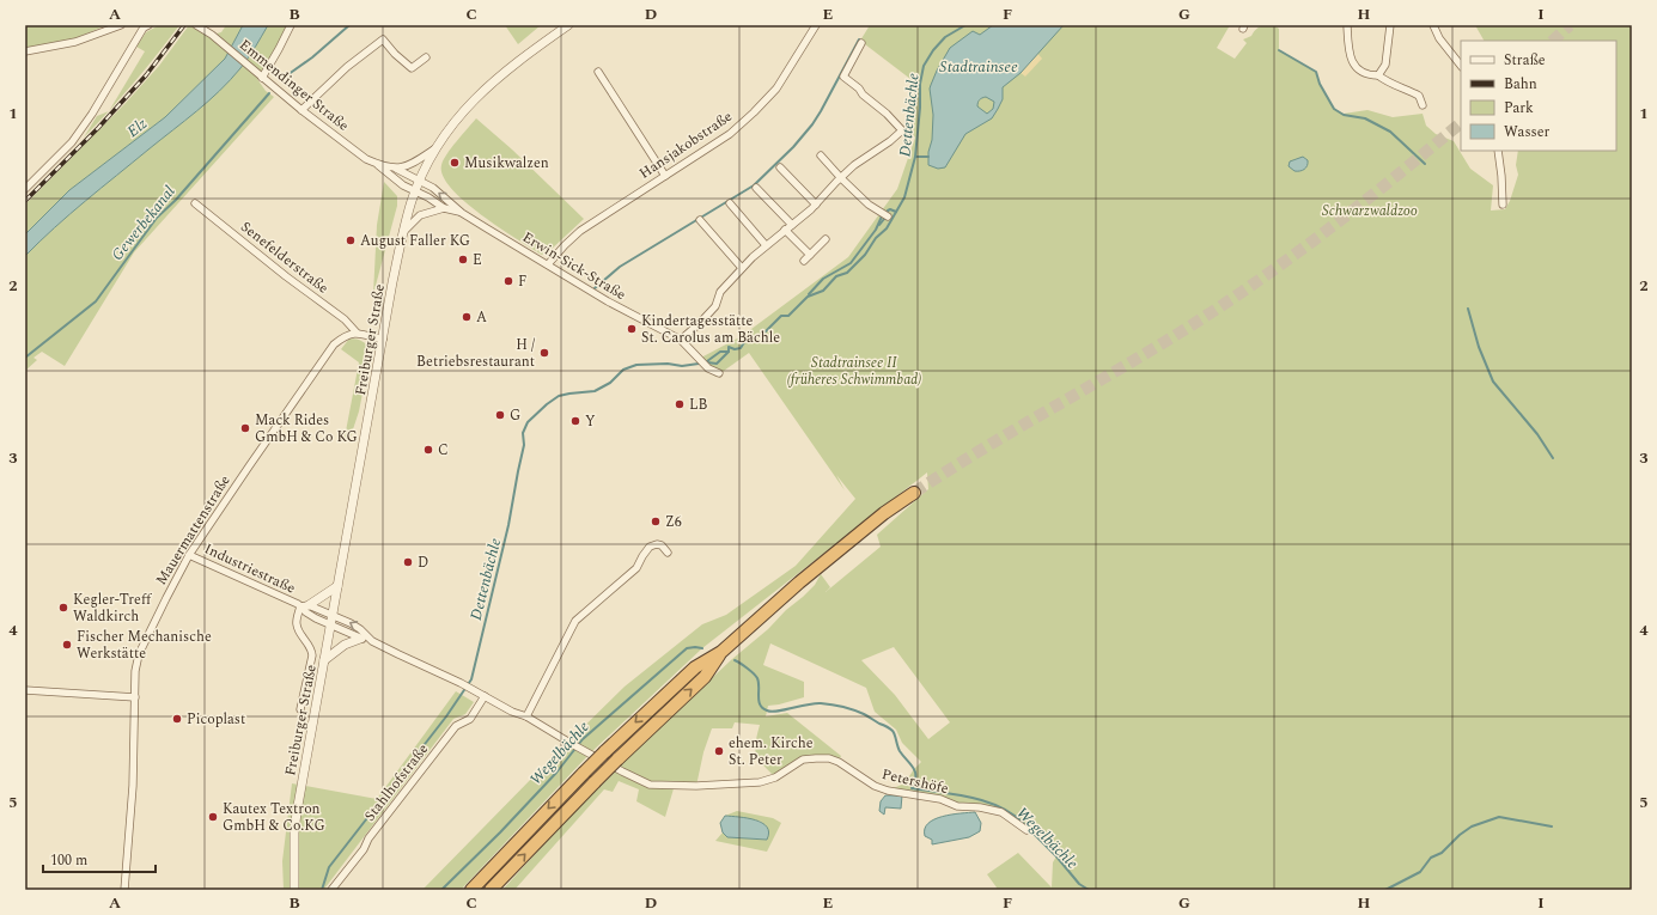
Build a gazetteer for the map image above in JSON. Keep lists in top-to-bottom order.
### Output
{
  "streets": {
    "street": [
      "Emmendinger Straße",
      "Hansjakobstraße",
      "Senefelderstraße",
      "Erwin-Sick-Straße",
      "Freiburger Straße",
      "Mauermattenstraße",
      "Industriestraße",
      "Petershöfe",
      "Stahlhofstraße"
    ]
  },
  "crossings": [
    ["Emmendinger Straße", "Erwin-Sick-Straße"],
    ["Emmendinger Straße", "Freiburger Straße"],
    ["Hansjakobstraße", "Erwin-Sick-Straße"],
    ["Senefelderstraße", "Mauermattenstraße"],
    ["Erwin-Sick-Straße", "Freiburger Straße"],
    ["Freiburger Straße", "Industriestraße"],
    ["Mauermattenstraße", "Industriestraße"]
  ],
  "water": [
    "Stadtrainsee",
    "Dettenbächle",
    "Elz",
    "Gewerbekanal",
    "Wegelbächle"
  ],
  "parks": ["Schwarzwaldzoo", "Stadtrainsee II (früheres Schwimmbad)"],
  "places": [
    "Musikwalzen",
    "August Faller KG",
    "E",
    "F",
    "A",
    "Kindertagesstätte St. Carolus am Bächle",
    "H / Betriebsrestaurant",
    "LB",
    "G",
    "Y",
    "Mack Rides GmbH & Co KG",
    "C",
    "Z6",
    "D",
    "Kegler-Treff Waldkirch",
    "Fischer Mechanische Werkstätte",
    "Picoplast",
    "ehem. Kirche St. Peter",
    "Kautex Textron GmbH & Co.KG"
  ],
  "legend": [
    "Straße",
    "Bahn",
    "Park",
    "Wasser"
  ],
  "scale_bar": "100 m",
  "grid": {
    "columns": [
      "A",
      "B",
      "C",
      "D",
      "E",
      "F",
      "G",
      "H",
      "I"
    ],
    "rows": [
      "1",
      "2",
      "3",
      "4",
      "5"
    ]
  }
}
